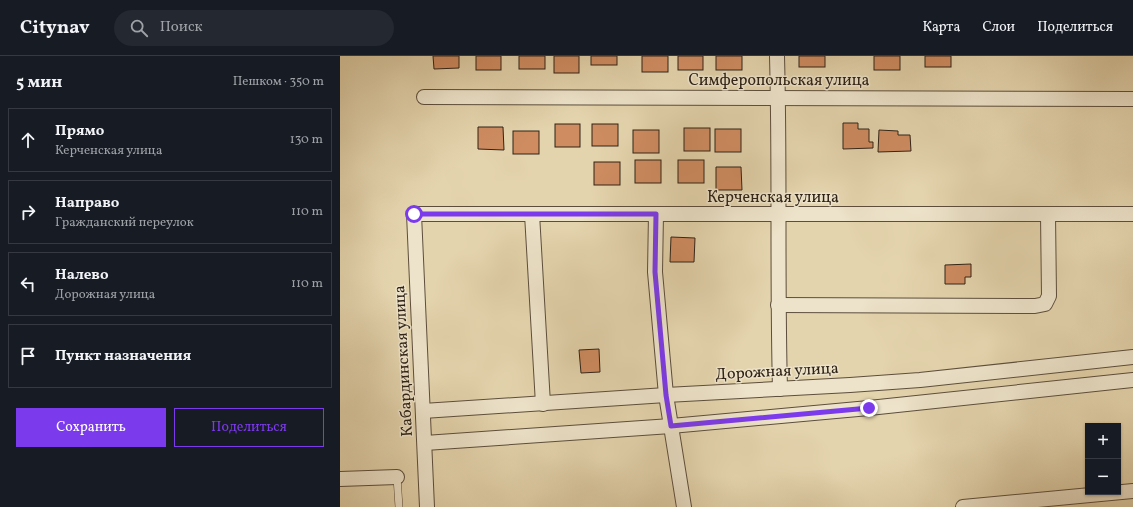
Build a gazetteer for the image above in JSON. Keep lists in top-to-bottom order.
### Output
{
  "streets": {
    "street": [
      "Симферопольская улица",
      "Керченская улица",
      "Кабардинская улица",
      "Дорожная улица"
    ]
  },
  "crossings": [
    ["Керченская улица", "Кабардинская улица"],
    ["Кабардинская улица", "Дорожная улица"]
  ],
  "page": {
    "header": "Citynav",
    "search": "Поиск",
    "nav": ["Карта", "Слои", "Поделиться"],
    "heading": ["5 мин", "Пешком · 350 m"],
    "list": [
      ["Прямо", "Керченская улица", "130 m"],
      ["Направо", "Гражданский переулок", "110 m"],
      ["Налево", "Дорожная улица", "110 m"],
      "Пункт назначения"
    ],
    "buttons": ["Сохранить", "Поделиться"],
    "map_buttons": ["+", "−"]
  }
}
